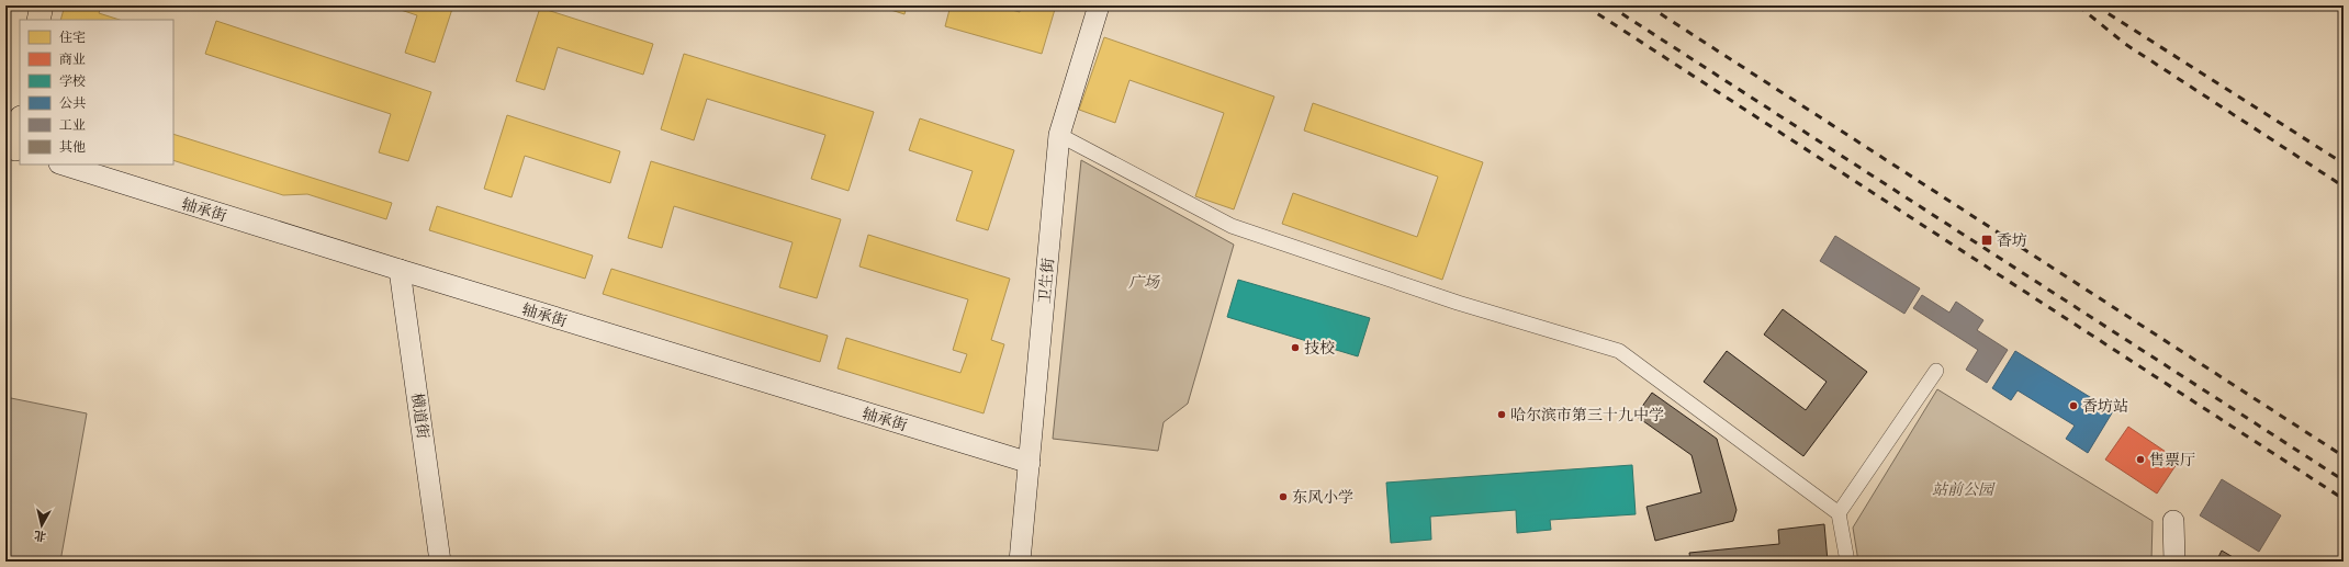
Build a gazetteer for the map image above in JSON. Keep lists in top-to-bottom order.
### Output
{
  "streets": {
    "street": ["轴承街", "卫生街", "横道街"]
  },
  "crossings": [
    ["轴承街", "卫生街"],
    ["轴承街", "横道街"]
  ],
  "parks": ["广场", "站前公园"],
  "places": {
    "transit": ["香坊"],
    "other": [
      "技校",
      "香坊站",
      "哈尔滨市第三十九中学",
      "售票厅",
      "东风小学"
    ]
  },
  "legend": [
    "住宅",
    "商业",
    "学校",
    "公共",
    "工业",
    "其他"
  ],
  "north": "bottom"
}
